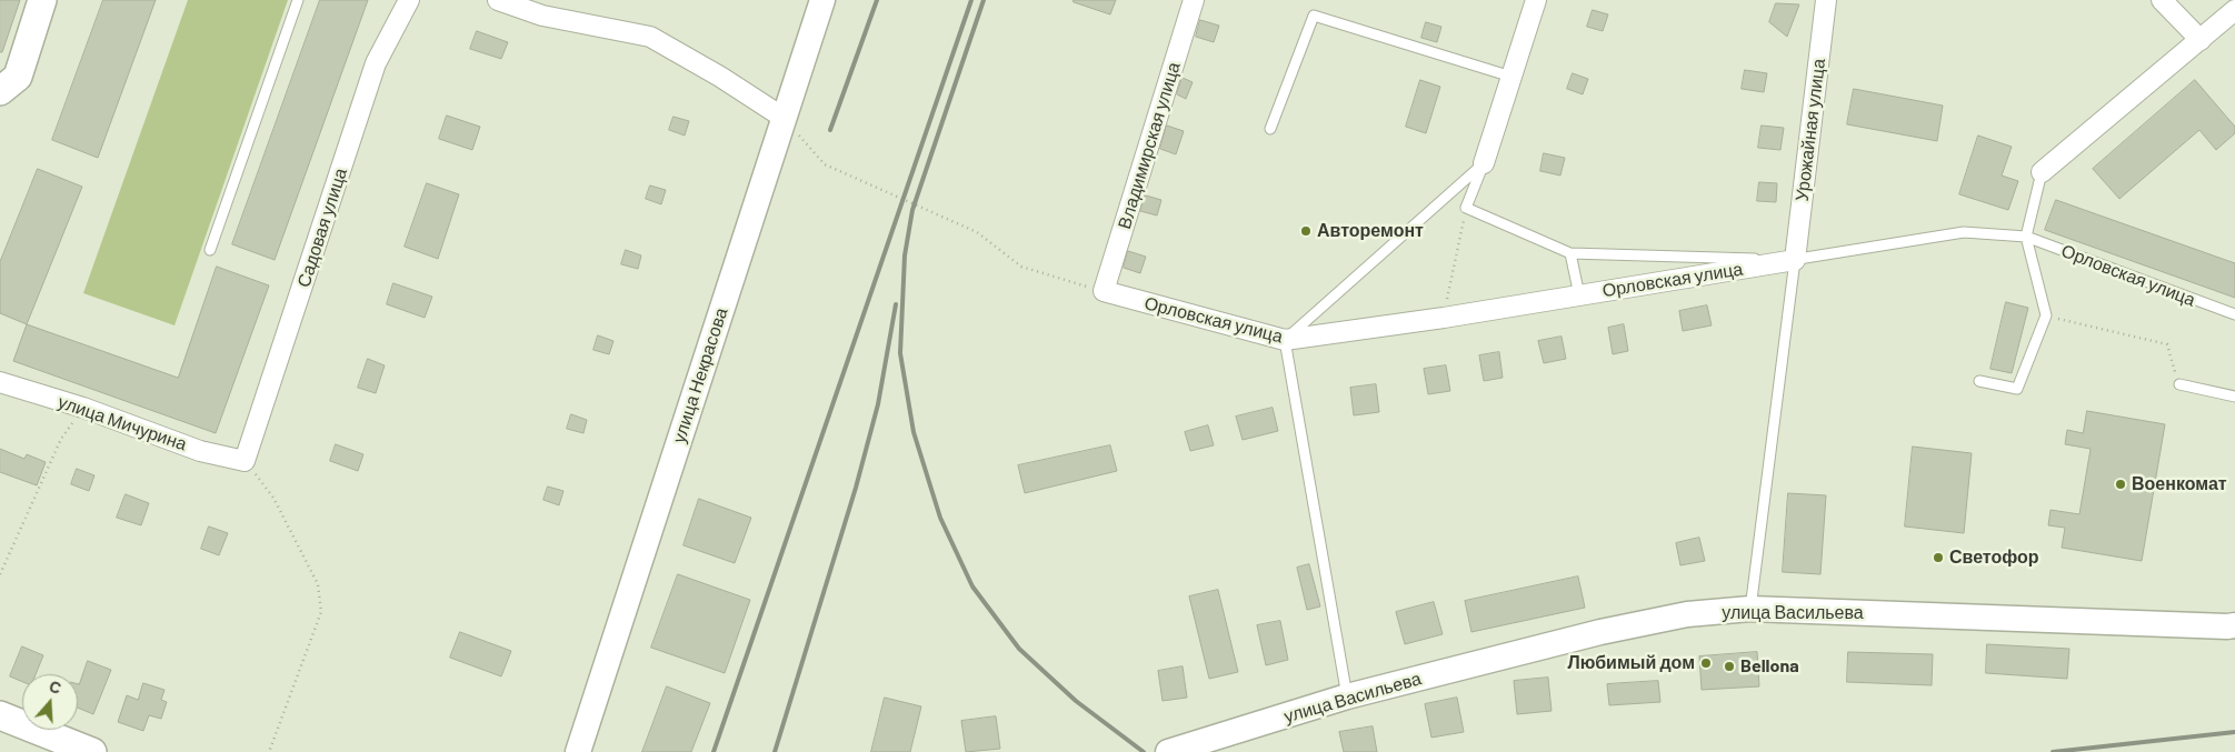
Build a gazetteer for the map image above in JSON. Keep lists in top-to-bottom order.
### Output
{
  "streets": {
    "street": [
      "Урожайная улица",
      "Владимирская улица",
      "Садовая улица",
      "Орловская улица",
      "улица Некрасова",
      "улица Мичурина",
      "улица Васильева"
    ]
  },
  "crossings": [
    ["Урожайная улица", "Орловская улица"],
    ["Владимирская улица", "Орловская улица"],
    ["Садовая улица", "улица Мичурина"]
  ],
  "places": [
    "Авторемонт",
    "Военкомат",
    "Светофор",
    "Любимый дом",
    "Bellona"
  ],
  "north": "top"
}
